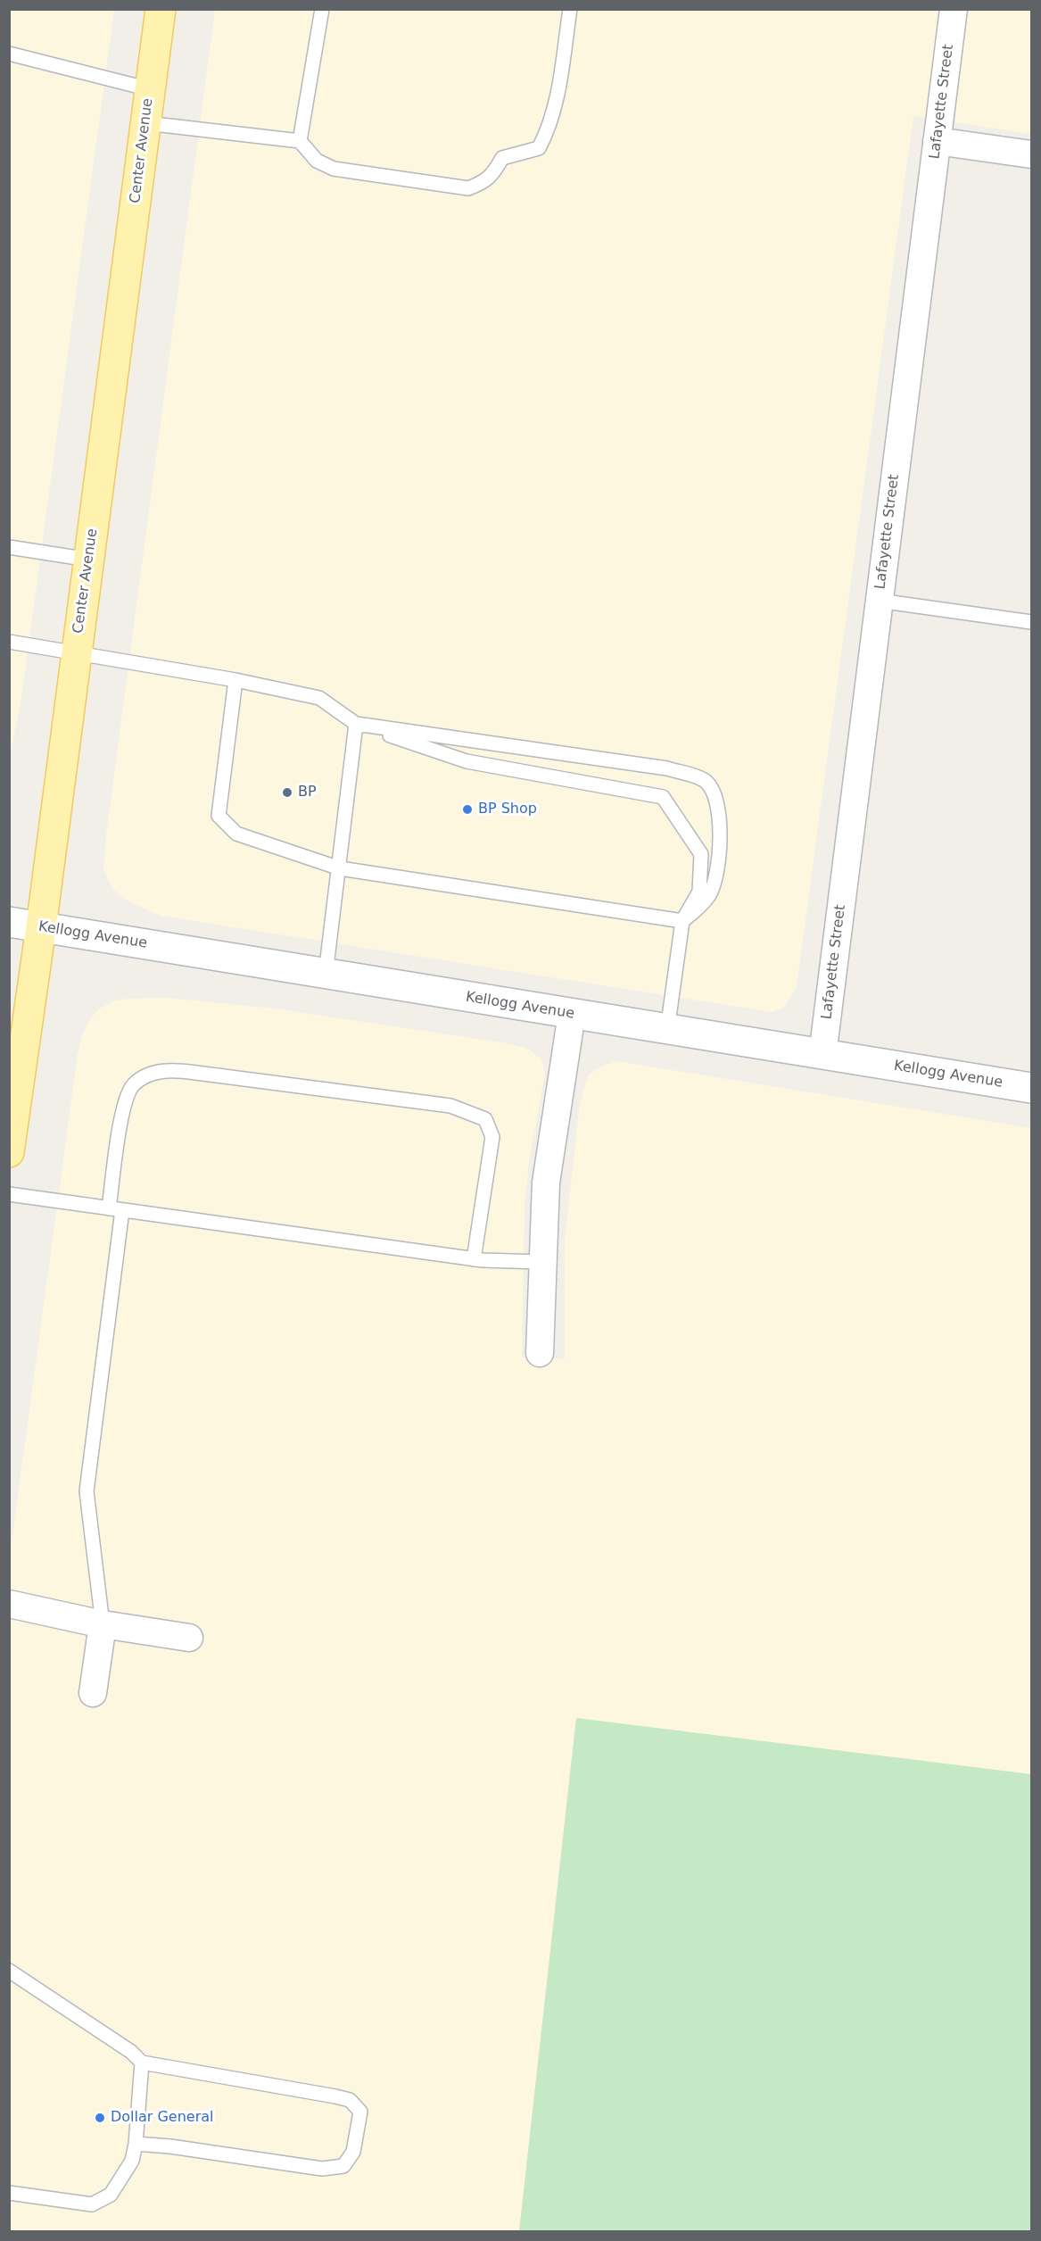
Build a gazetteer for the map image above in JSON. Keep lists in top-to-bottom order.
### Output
{
  "streets": {
    "main road": ["Center Avenue"],
    "street": ["Lafayette Street", "Kellogg Avenue"]
  },
  "crossings": [
    ["Lafayette Street", "Kellogg Avenue"],
    ["Center Avenue", "Kellogg Avenue"]
  ],
  "places": ["BP", "BP Shop", "Dollar General"]
}
